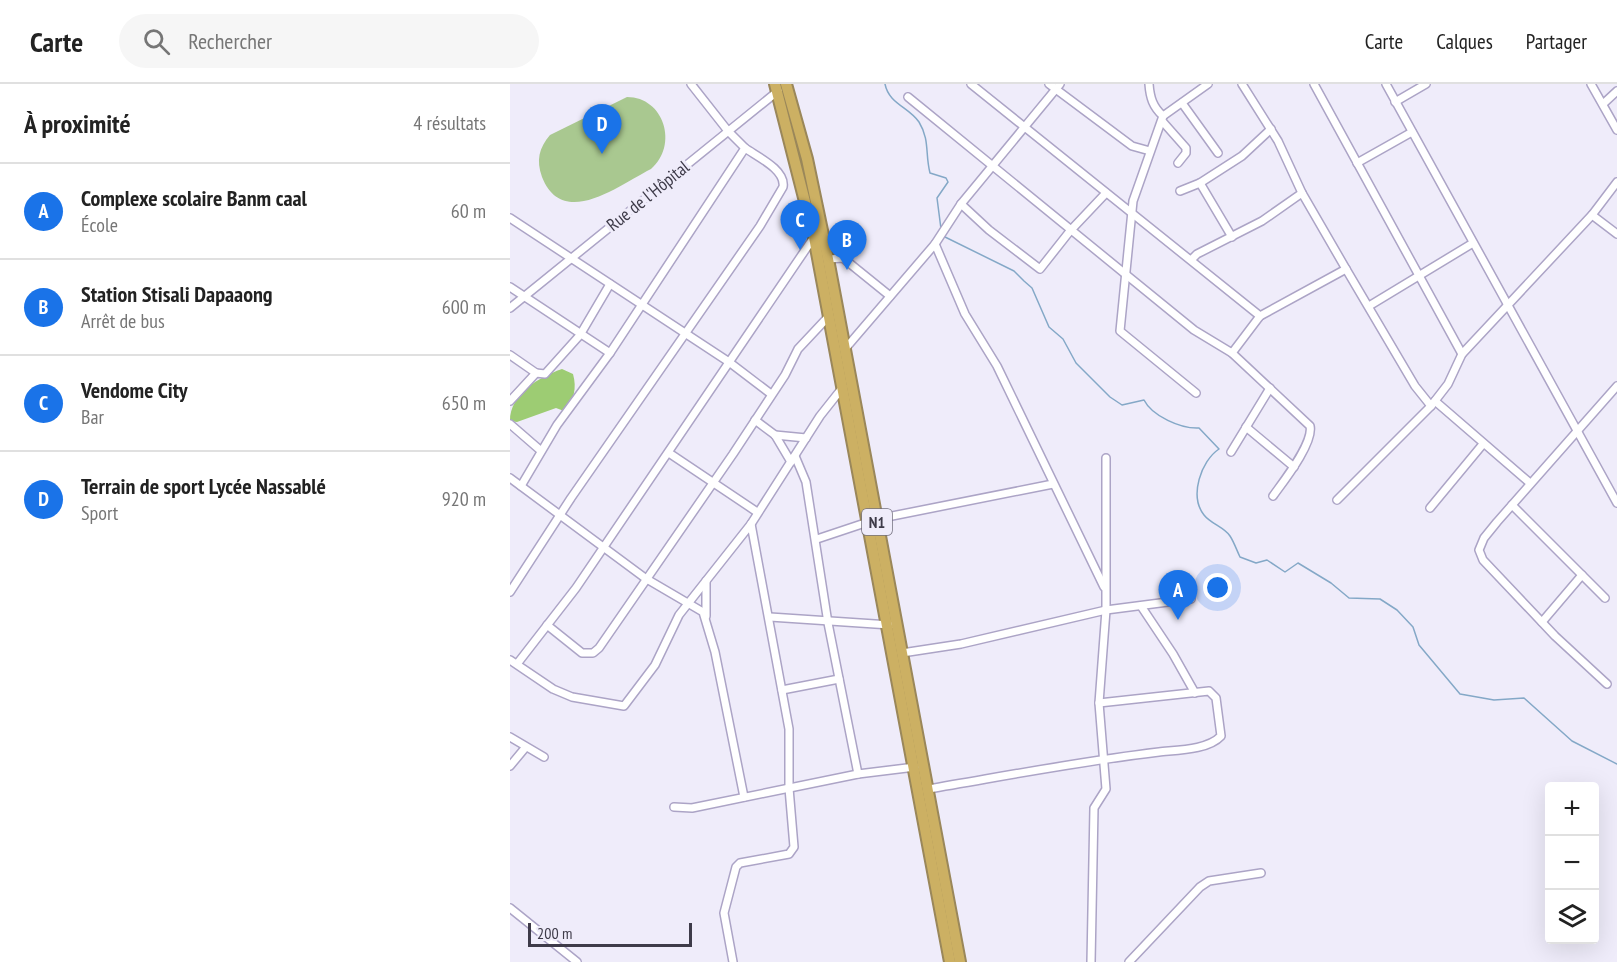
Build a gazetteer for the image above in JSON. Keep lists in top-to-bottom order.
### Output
{
  "streets": {
    "highway": ["N1"],
    "street": ["Rue de l'Hôpital"]
  },
  "crossings": [
    ["Rue de l'Hôpital", "N1"]
  ],
  "scale_bar": "200 m",
  "page": {
    "header": "Carte",
    "search": "Rechercher",
    "nav": ["Carte", "Calques", "Partager"],
    "heading": ["À proximité", "4 résultats"],
    "pins": [
      "D",
      "C",
      "B",
      "A"
    ],
    "list": [
      {
        "mark": "A",
        "name": "Complexe scolaire Banm caal",
        "note": "École",
        "value": "60 m"
      },
      {
        "mark": "B",
        "name": "Station Stisali Dapaaong",
        "note": "Arrêt de bus",
        "value": "600 m"
      },
      {
        "mark": "C",
        "name": "Vendome City",
        "note": "Bar",
        "value": "650 m"
      },
      {
        "mark": "D",
        "name": "Terrain de sport Lycée Nassablé",
        "note": "Sport",
        "value": "920 m"
      }
    ],
    "map_buttons": ["+", "−"],
    "scale": "200 m"
  }
}
